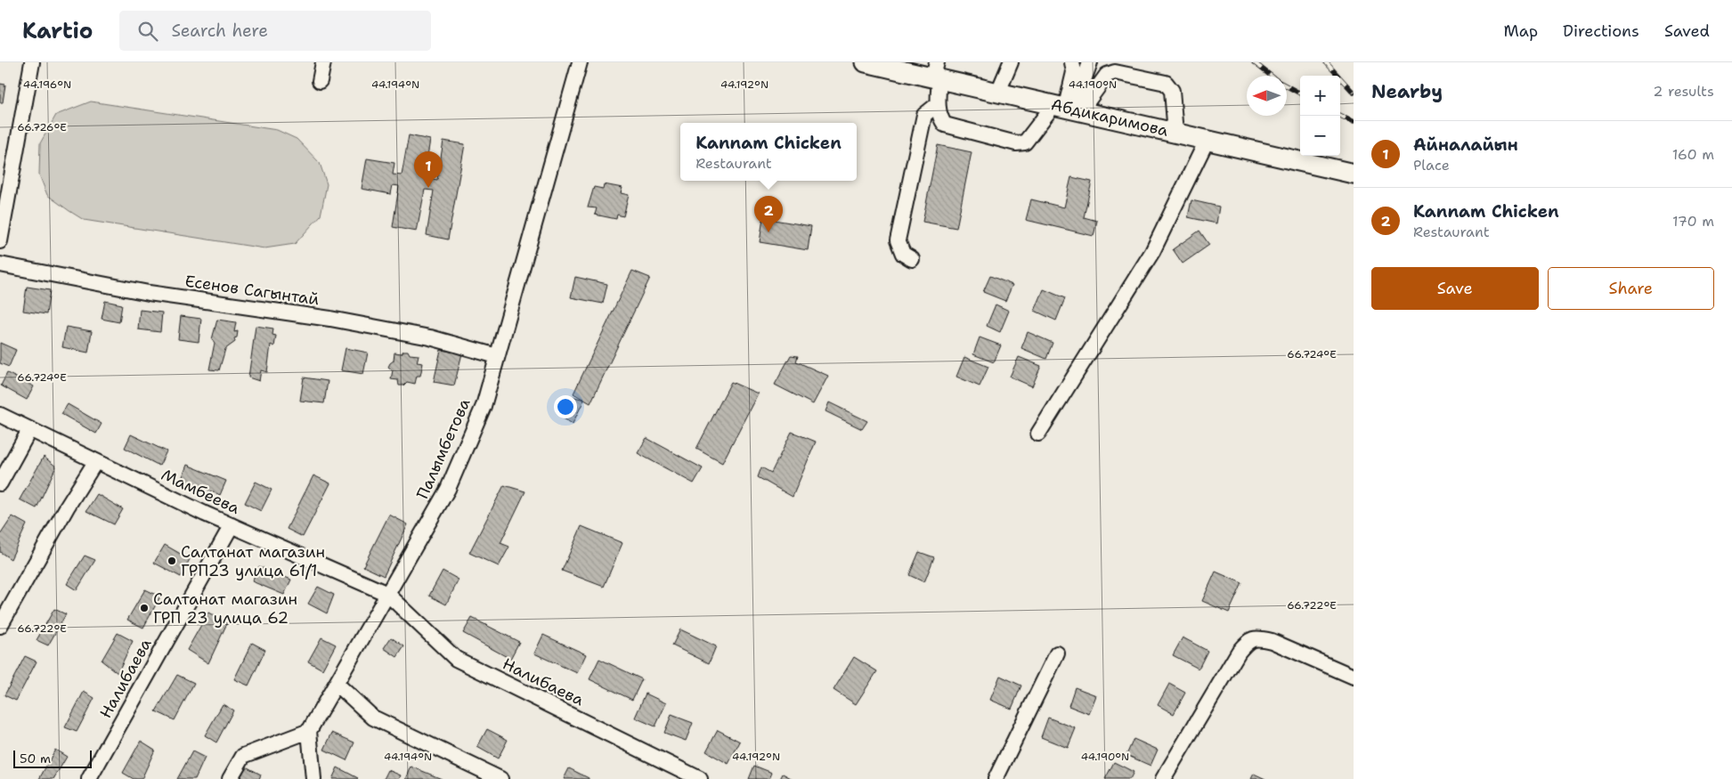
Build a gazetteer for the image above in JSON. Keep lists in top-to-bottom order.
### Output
{
  "streets": {
    "main road": ["Абдикаримова"],
    "street": [
      "Есенов Сагынтай",
      "Палымбетова",
      "Мамбеева",
      "Налибаева"
    ]
  },
  "crossings": [
    ["Есенов Сагынтай", "Палымбетова"],
    ["Палымбетова", "Мамбеева"],
    ["Палымбетова", "Налибаева"],
    ["Мамбеева", "Налибаева"]
  ],
  "places": ["Салтанат магазин ГРП23 улица 61/1", "Салтанат магазин ГРП 23 улица 62"],
  "scale_bar": "50 m",
  "north": "left",
  "page": {
    "header": "Kartio",
    "search": "Search here",
    "nav": ["Map", "Directions", "Saved"],
    "heading": ["Nearby", "2 results"],
    "map_buttons": ["+", "−"],
    "list": [
      {
        "mark": "1",
        "name": "Айналайын",
        "note": "Place",
        "value": "160 m"
      },
      {
        "mark": "2",
        "name": "Kannam Chicken",
        "note": "Restaurant",
        "value": "170 m"
      }
    ],
    "popup": ["Kannam Chicken", "Restaurant"],
    "pins": ["1", "2"],
    "buttons": ["Save", "Share"],
    "scale": "50 m"
  },
  "coordinates": [
    "44.196°N",
    "44.194°N",
    "44.192°N",
    "44.190°N",
    "66.726°E",
    "66.724°E",
    "66.722°E"
  ]
}
